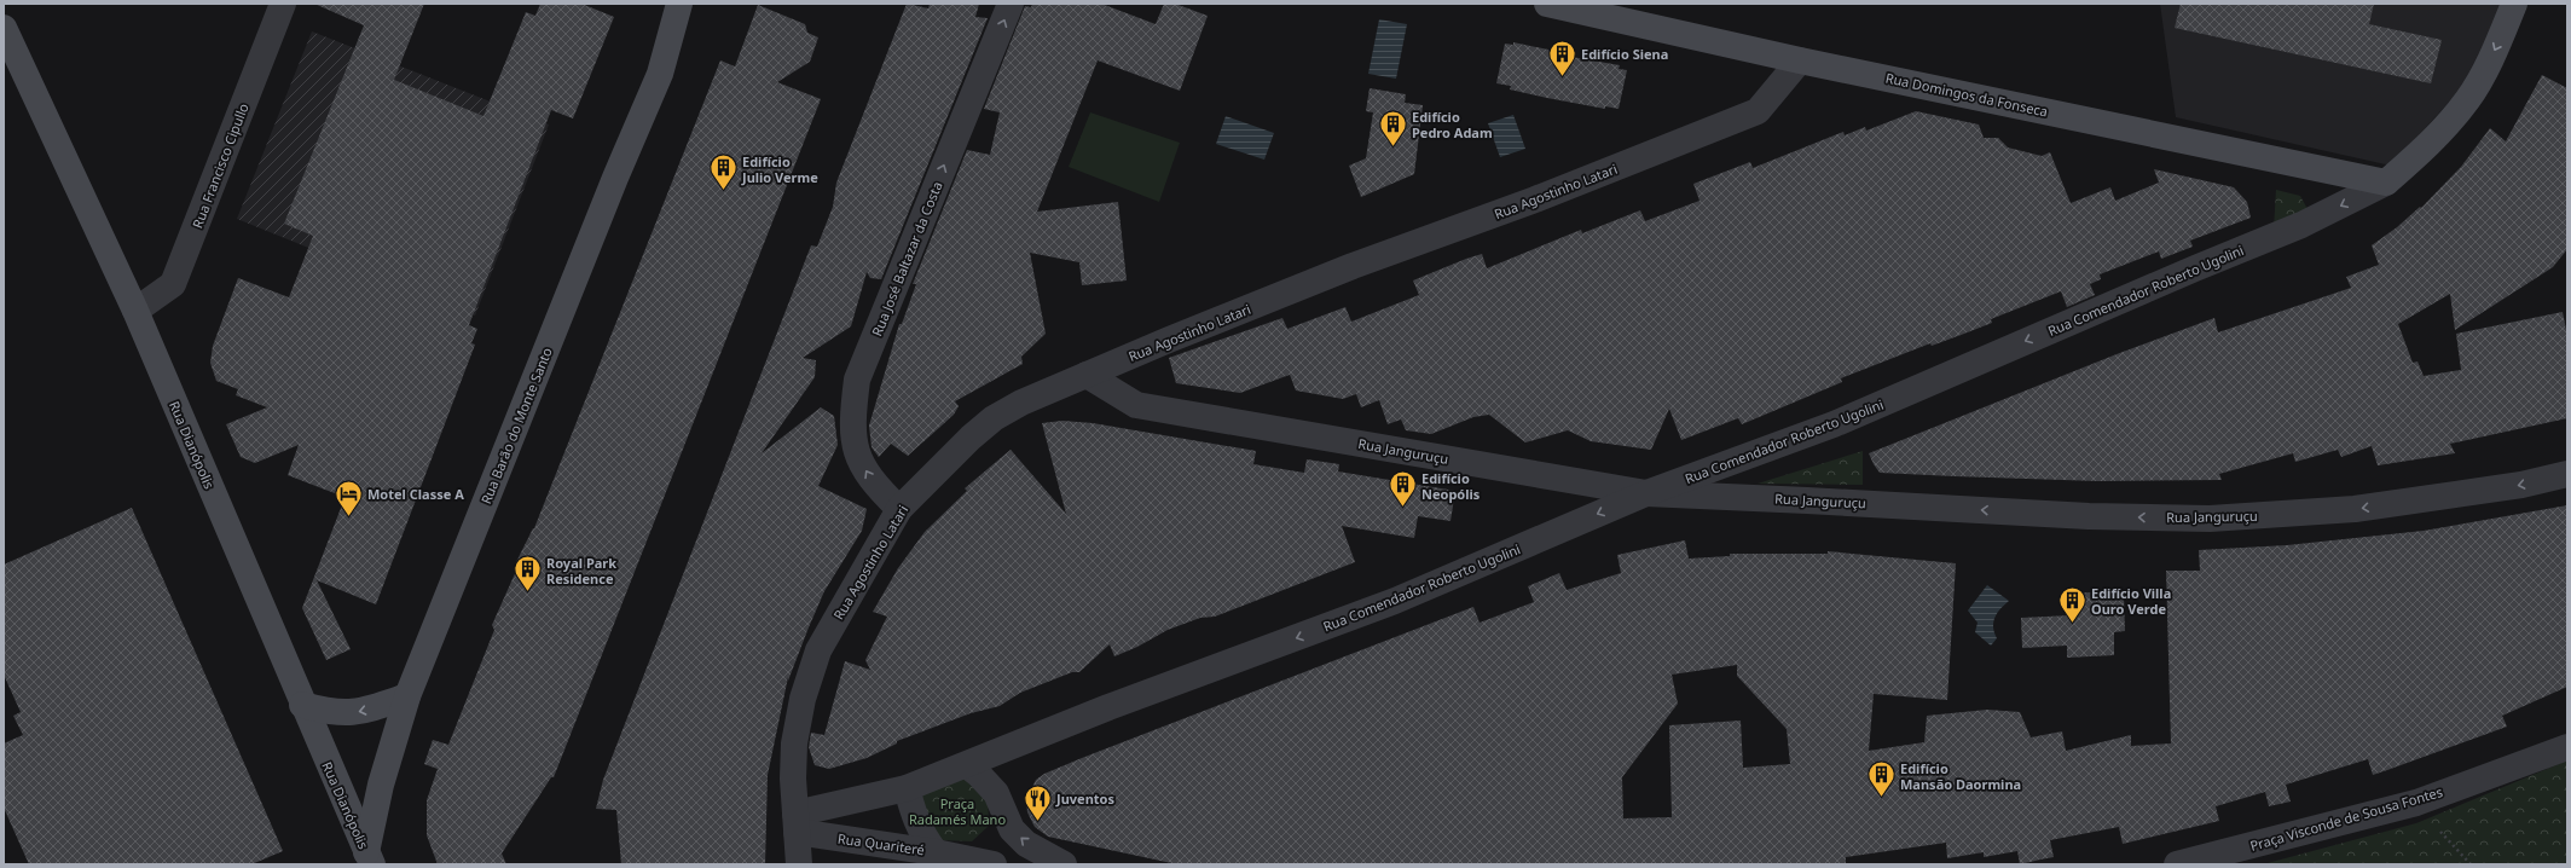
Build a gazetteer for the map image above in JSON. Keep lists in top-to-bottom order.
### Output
{
  "streets": {
    "street": [
      "Rua Domingos da Fonseca",
      "Rua Francisco Cipullo",
      "Rua Agostinho Latari",
      "Rua José Baltazar da Costa",
      "Rua Comendador Roberto Ugolini",
      "Rua Barão do Monte Santo",
      "Rua Dianópolis",
      "Rua Janguruçu",
      "Praça Visconde de Sousa Fontes",
      "Rua Quariteré"
    ]
  },
  "crossings": [
    ["Rua Domingos da Fonseca", "Rua Agostinho Latari"],
    ["Rua Domingos da Fonseca", "Rua Comendador Roberto Ugolini"],
    ["Rua Francisco Cipullo", "Rua Dianópolis"],
    ["Rua Agostinho Latari", "Rua José Baltazar da Costa"],
    ["Rua Agostinho Latari", "Rua Comendador Roberto Ugolini"],
    ["Rua Agostinho Latari", "Rua Janguruçu"],
    ["Rua Agostinho Latari", "Rua Quariteré"],
    ["Rua Comendador Roberto Ugolini", "Rua Janguruçu"],
    ["Rua Comendador Roberto Ugolini", "Rua Quariteré"],
    ["Rua Barão do Monte Santo", "Rua Dianópolis"]
  ],
  "one_way": ["Rua José Baltazar da Costa", "Rua Comendador Roberto Ugolini", "Rua Janguruçu"],
  "parks": ["Praça Radamés Mano"],
  "places": {
    "building": [
      "Edifício Siena",
      "Edifício Pedro Adam",
      "Edifício Julio Verme",
      "Edifício Neopólis",
      "Royal Park Residence",
      "Edifício Villa Ouro Verde",
      "Edifício Mansão Daormina"
    ],
    "hotel": ["Motel Classe A"],
    "restaurant": ["Juventos"]
  }
}
